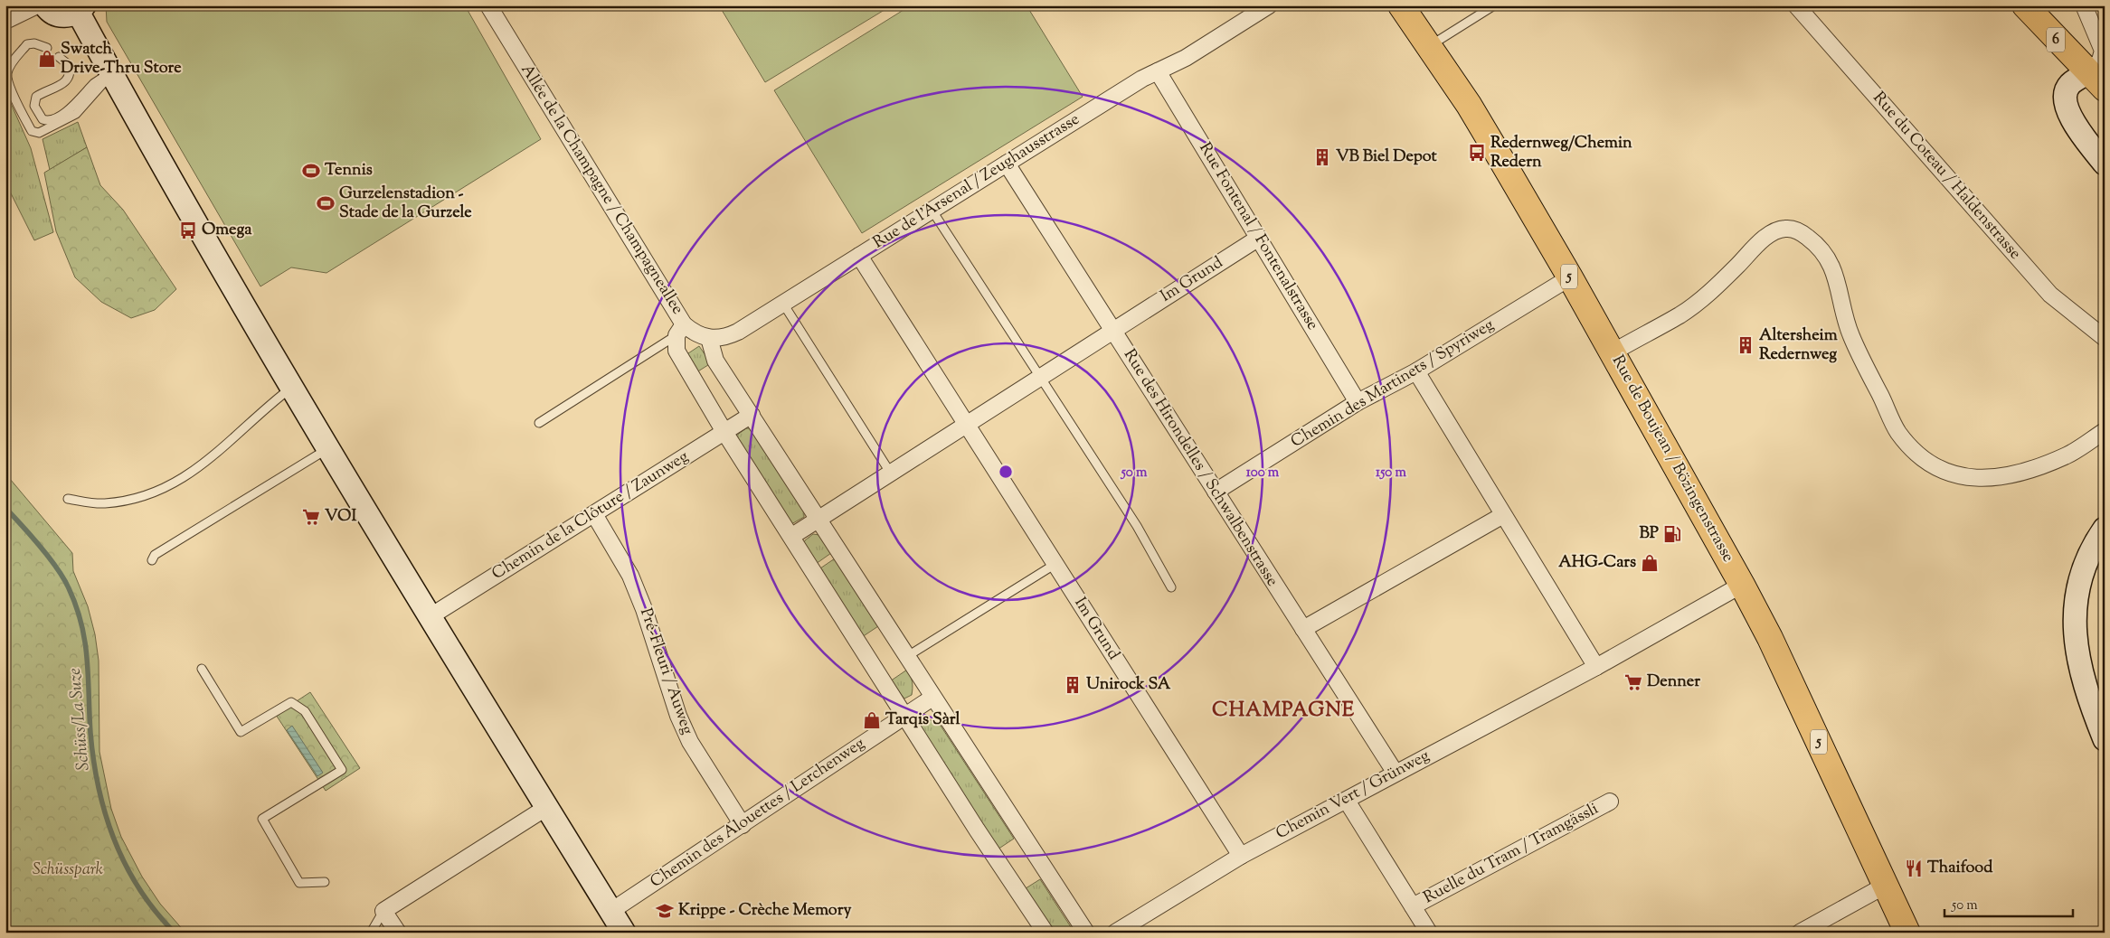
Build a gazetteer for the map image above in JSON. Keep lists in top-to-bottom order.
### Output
{
  "streets": {
    "main road": ["6", "5", "Rue de Boujean / Bözingenstrasse"],
    "street": [
      "Rue du Coteau / Haldenstrasse",
      "Rue de l'Arsenal / Zeughausstrasse",
      "Allée de la Champagne / Champagneallee",
      "Rue Fontenal / Fontenalstrasse",
      "Im Grund",
      "Chemin des Martinets / Spyriweg",
      "Rue des Hirondelles / Schwalbenstrasse",
      "Chemin de la Clôture / Zaunweg",
      "Pré-Fleuri / Auweg",
      "Chemin Vert / Grünweg",
      "Chemin des Alouettes / Lerchenweg",
      "Ruelle du Tram / Tramgässli"
    ]
  },
  "crossings": [
    ["Rue de l'Arsenal / Zeughausstrasse", "Rue Fontenal / Fontenalstrasse"],
    ["Rue de l'Arsenal / Zeughausstrasse", "Im Grund"],
    ["Rue de l'Arsenal / Zeughausstrasse", "Rue des Hirondelles / Schwalbenstrasse"],
    ["Allée de la Champagne / Champagneallee", "Chemin de la Clôture / Zaunweg"],
    ["Allée de la Champagne / Champagneallee", "Chemin des Alouettes / Lerchenweg"],
    ["Rue Fontenal / Fontenalstrasse", "Im Grund"],
    ["Rue Fontenal / Fontenalstrasse", "Chemin des Martinets / Spyriweg"],
    ["Im Grund", "Rue des Hirondelles / Schwalbenstrasse"],
    ["Im Grund", "Chemin Vert / Grünweg"],
    ["Chemin des Martinets / Spyriweg", "Rue de Boujean / Bözingenstrasse"],
    ["Chemin des Martinets / Spyriweg", "Rue des Hirondelles / Schwalbenstrasse"],
    ["Rue de Boujean / Bözingenstrasse", "Chemin Vert / Grünweg"],
    ["Rue des Hirondelles / Schwalbenstrasse", "Chemin Vert / Grünweg"],
    ["Chemin de la Clôture / Zaunweg", "Pré-Fleuri / Auweg"],
    ["Pré-Fleuri / Auweg", "Chemin des Alouettes / Lerchenweg"]
  ],
  "districts": ["CHAMPAGNE"],
  "water": ["Schüss/La Suze"],
  "parks": ["Schüsspark"],
  "places": {
    "shop": ["Swatch Drive-Thru Store", "AHG-Cars", "Tarqis Sàrl"],
    "bus stop": ["Redernweg/Chemin Redern", "Omega"],
    "building": ["VB Biel Depot", "Altersheim Redernweg", "Unirock SA"],
    "sports": ["Tennis", "Gurzelenstadion - Stade de la Gurzele"],
    "supermarket": ["VOI", "Denner"],
    "fuel station": ["BP"],
    "restaurant": ["Thaifood"],
    "school or university": ["Krippe - Crèche Memory"]
  },
  "scale_bar": "50 m",
  "rings": ["50 m", "100 m", "150 m"]
}
